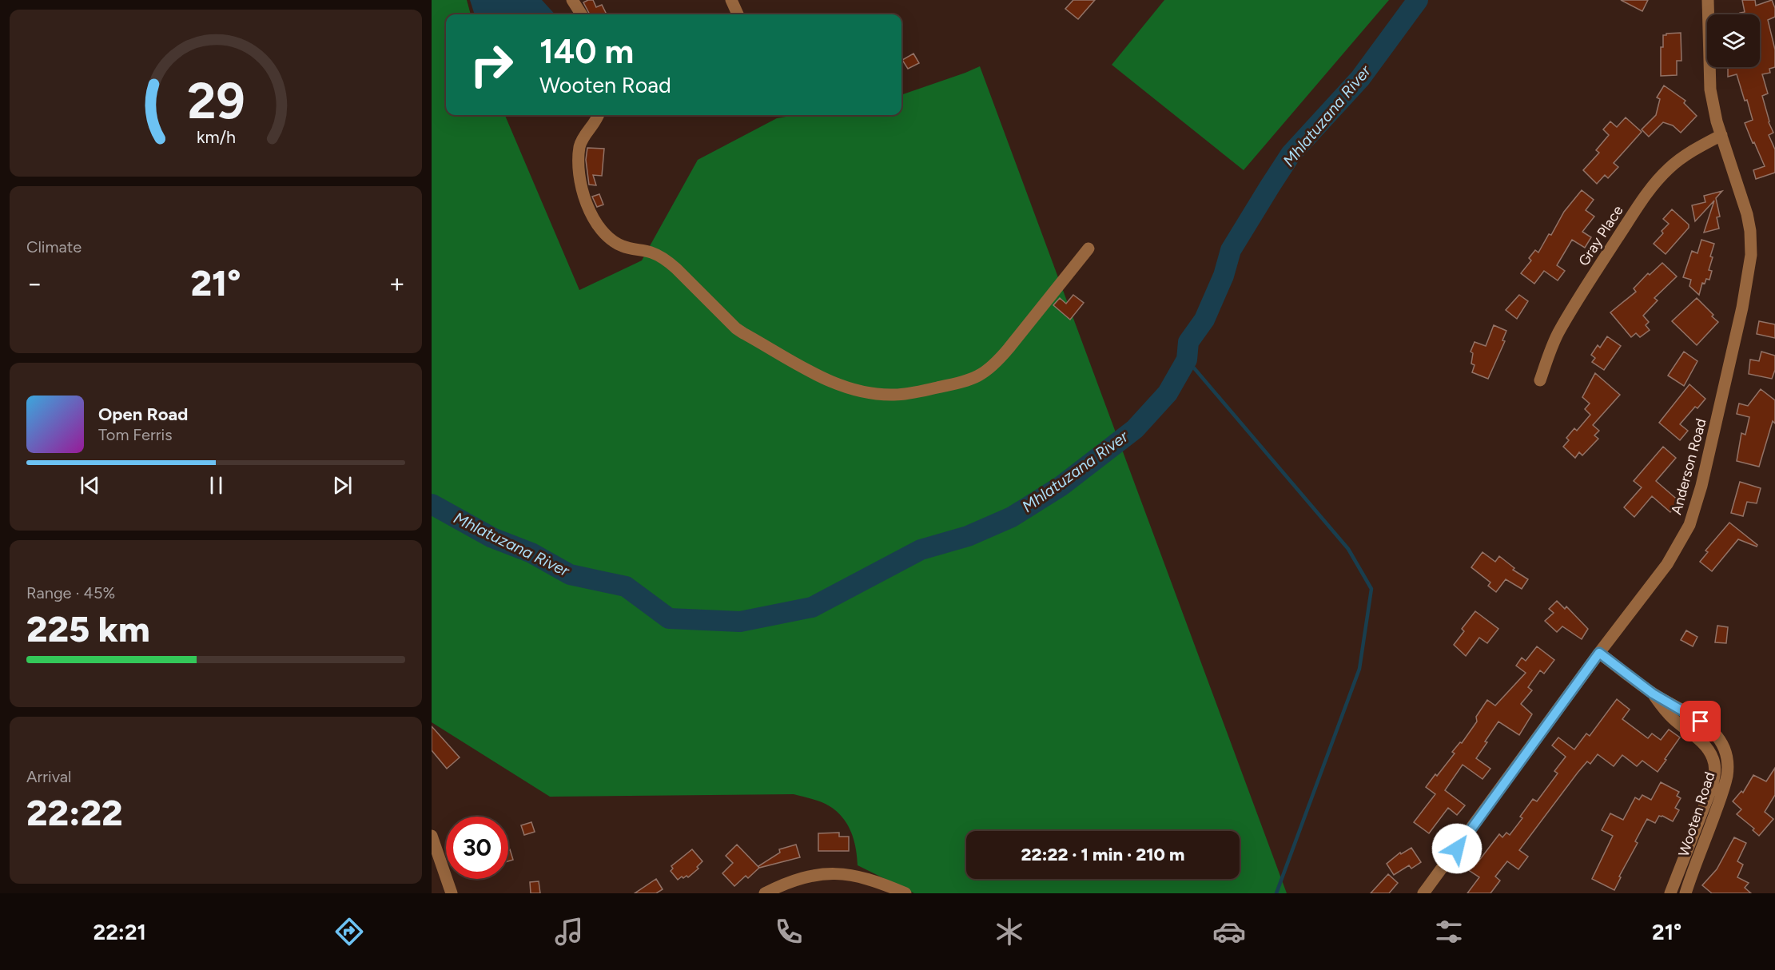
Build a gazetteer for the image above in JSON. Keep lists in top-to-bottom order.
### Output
{
  "streets": {
    "street": ["Gray Place", "Anderson Road", "Wooten Road"]
  },
  "crossings": [
    ["Gray Place", "Anderson Road"],
    ["Anderson Road", "Wooten Road"]
  ],
  "water": ["Mhlatuzana River"],
  "page": {
    "turn": ["140 m", "Wooten Road"],
    "tile": [
      "Climate",
      ["Range · 45%", "225 km"],
      ["Arrival", "22:22"]
    ],
    "heat": ["−", "21°", "+"],
    "song": ["Open Road", "Tom Ferris"],
    "limit": "30",
    "trip": "22:22 · 1 min · 210 m",
    "tabs": ["22:21", "21°"],
    "gauge": ["29", "km/h"]
  }
}
